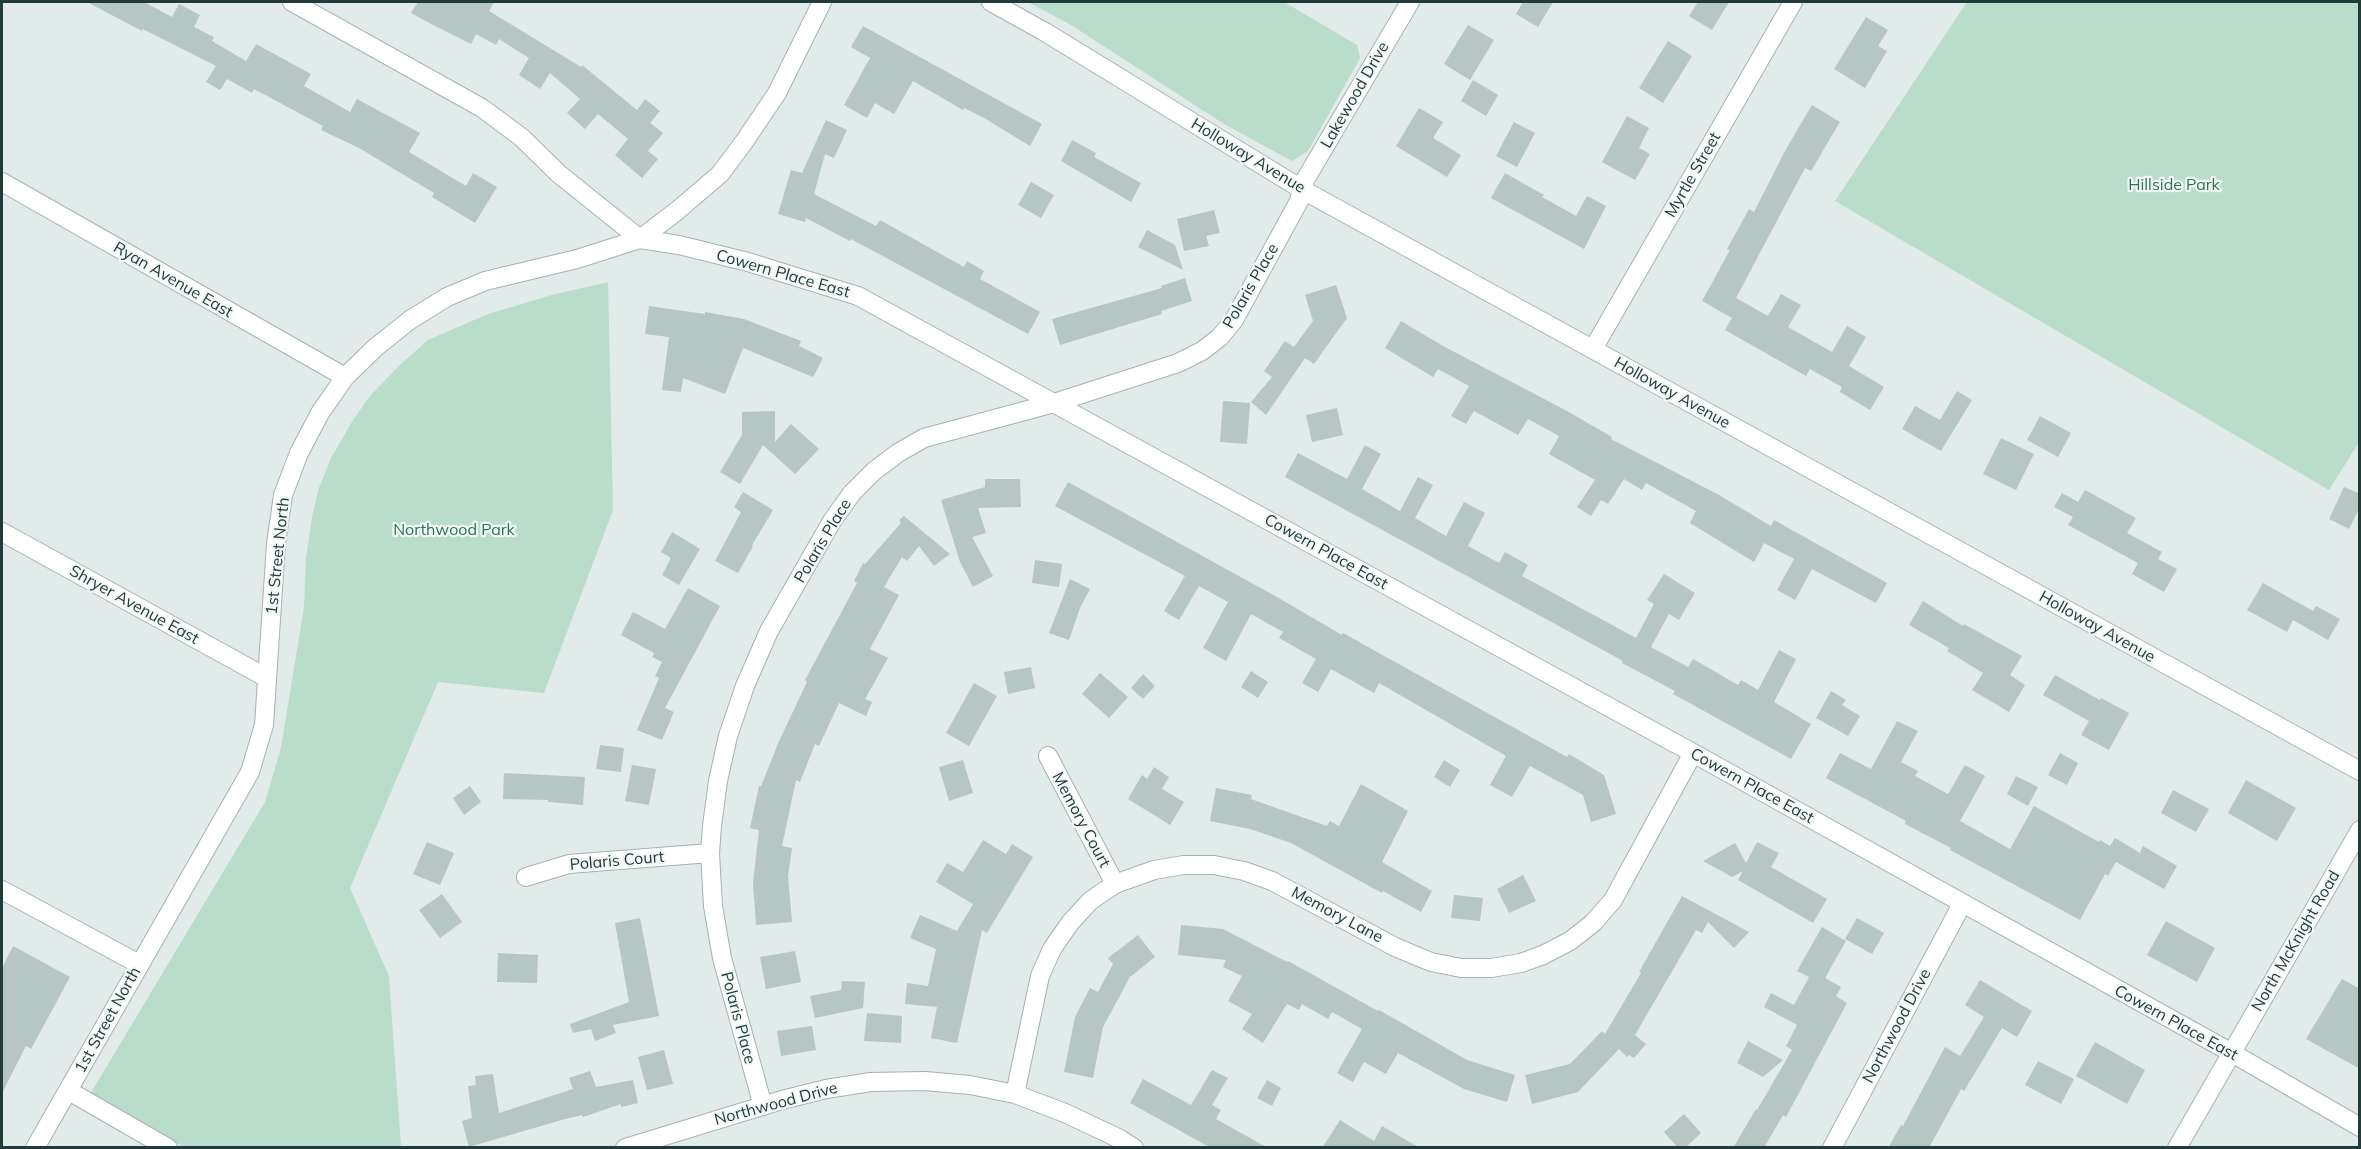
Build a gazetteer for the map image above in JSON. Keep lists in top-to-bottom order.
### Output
{
  "streets": {
    "street": [
      "Lakewood Drive",
      "Holloway Avenue",
      "Myrtle Street",
      "Cowern Place East",
      "Ryan Avenue East",
      "Polaris Place",
      "1st Street North",
      "Shryer Avenue East",
      "Memory Court",
      "Polaris Court",
      "Memory Lane",
      "North McKnight Road",
      "Northwood Drive"
    ]
  },
  "crossings": [
    ["Lakewood Drive", "Holloway Avenue"],
    ["Lakewood Drive", "Polaris Place"],
    ["Holloway Avenue", "Myrtle Street"],
    ["Holloway Avenue", "Polaris Place"],
    ["Cowern Place East", "Polaris Place"],
    ["Cowern Place East", "1st Street North"],
    ["Cowern Place East", "Memory Lane"],
    ["Cowern Place East", "North McKnight Road"],
    ["Cowern Place East", "Northwood Drive"],
    ["Ryan Avenue East", "1st Street North"],
    ["Polaris Place", "Polaris Court"],
    ["Polaris Place", "Northwood Drive"],
    ["1st Street North", "Shryer Avenue East"],
    ["Memory Court", "Memory Lane"],
    ["Memory Lane", "Northwood Drive"]
  ],
  "parks": ["Hillside Park", "Northwood Park"]
}
